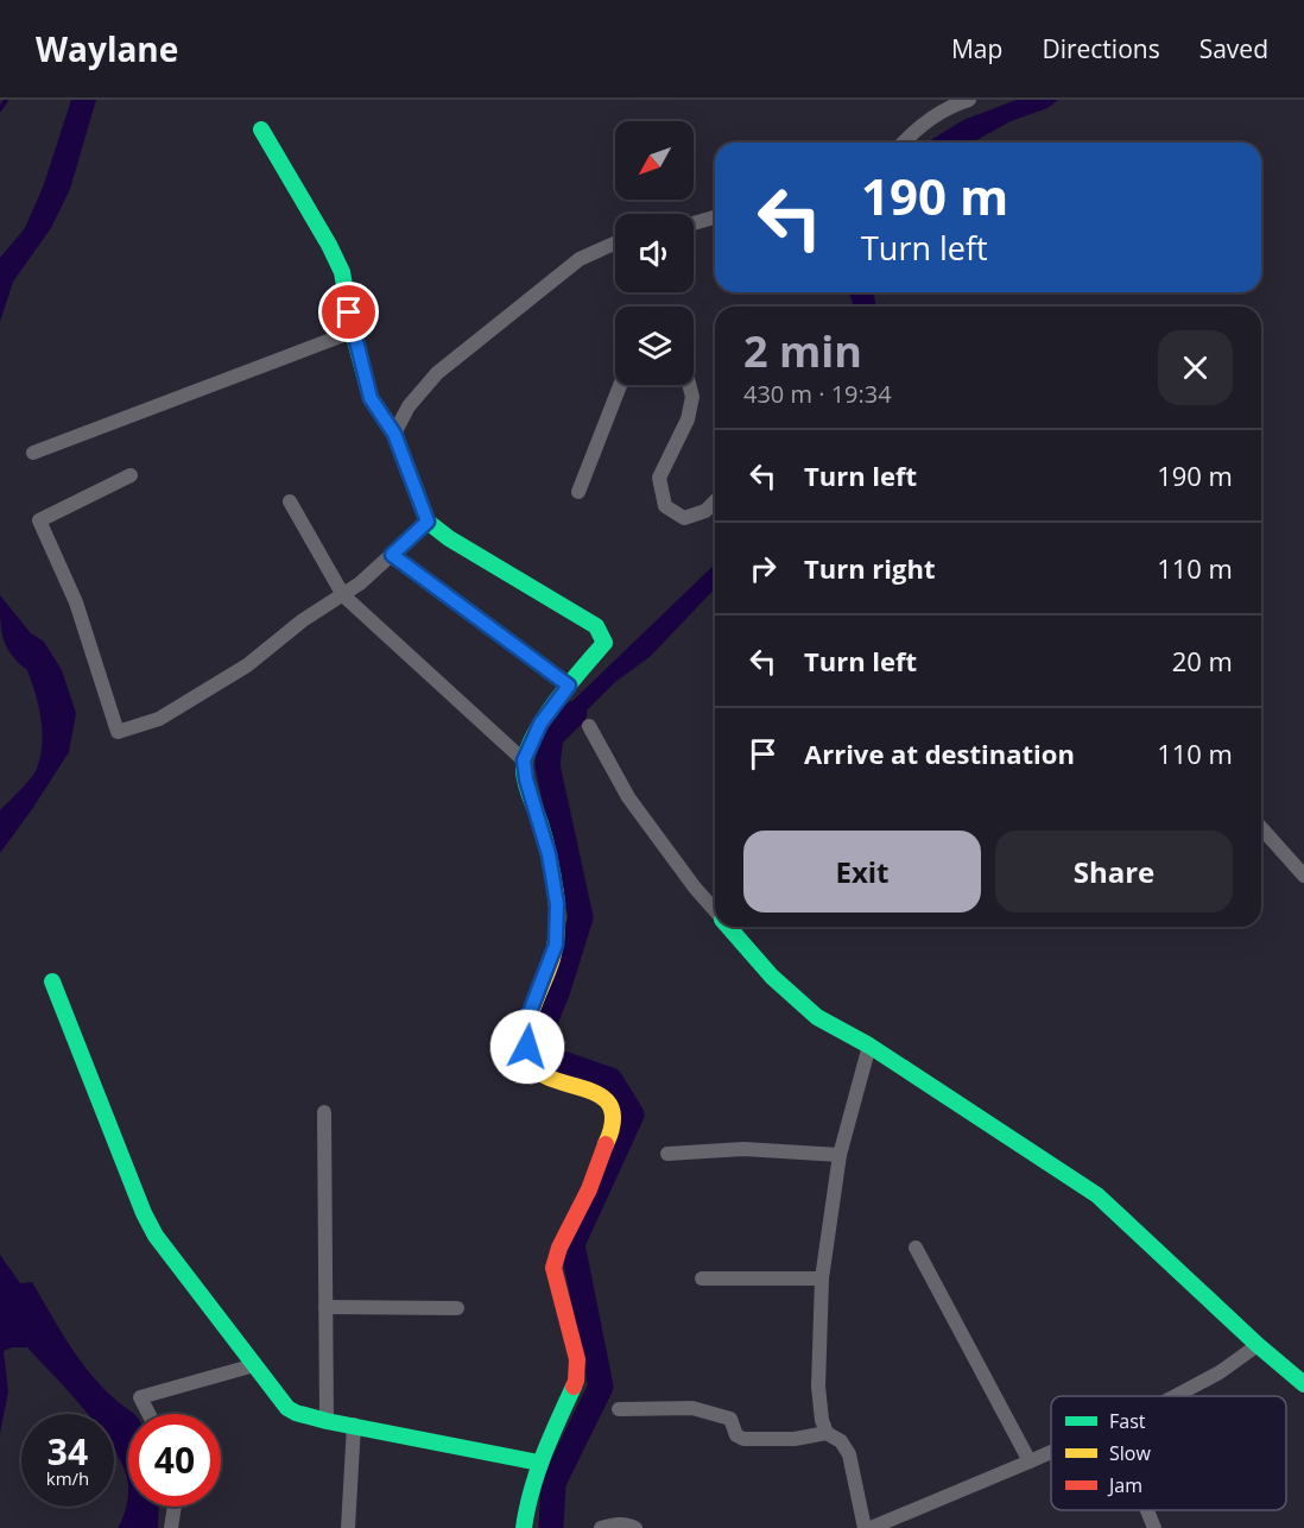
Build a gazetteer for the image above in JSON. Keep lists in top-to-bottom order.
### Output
{
  "legend": ["Fast", "Slow", "Jam"],
  "north": "bottom left",
  "page": {
    "header": "Waylane",
    "nav": ["Map", "Directions", "Saved"],
    "turn": ["190 m", "Turn left"],
    "heading": ["2 min", "430 m · 19:34"],
    "list": [
      {
        "name": "Turn left",
        "value": "190 m"
      },
      {
        "name": "Turn right",
        "value": "110 m"
      },
      {
        "name": "Turn left",
        "value": "20 m"
      },
      {
        "name": "Arrive at destination",
        "value": "110 m"
      }
    ],
    "buttons": ["Exit", "Share"],
    "speed": "34 km/h",
    "limit": "40"
  }
}
